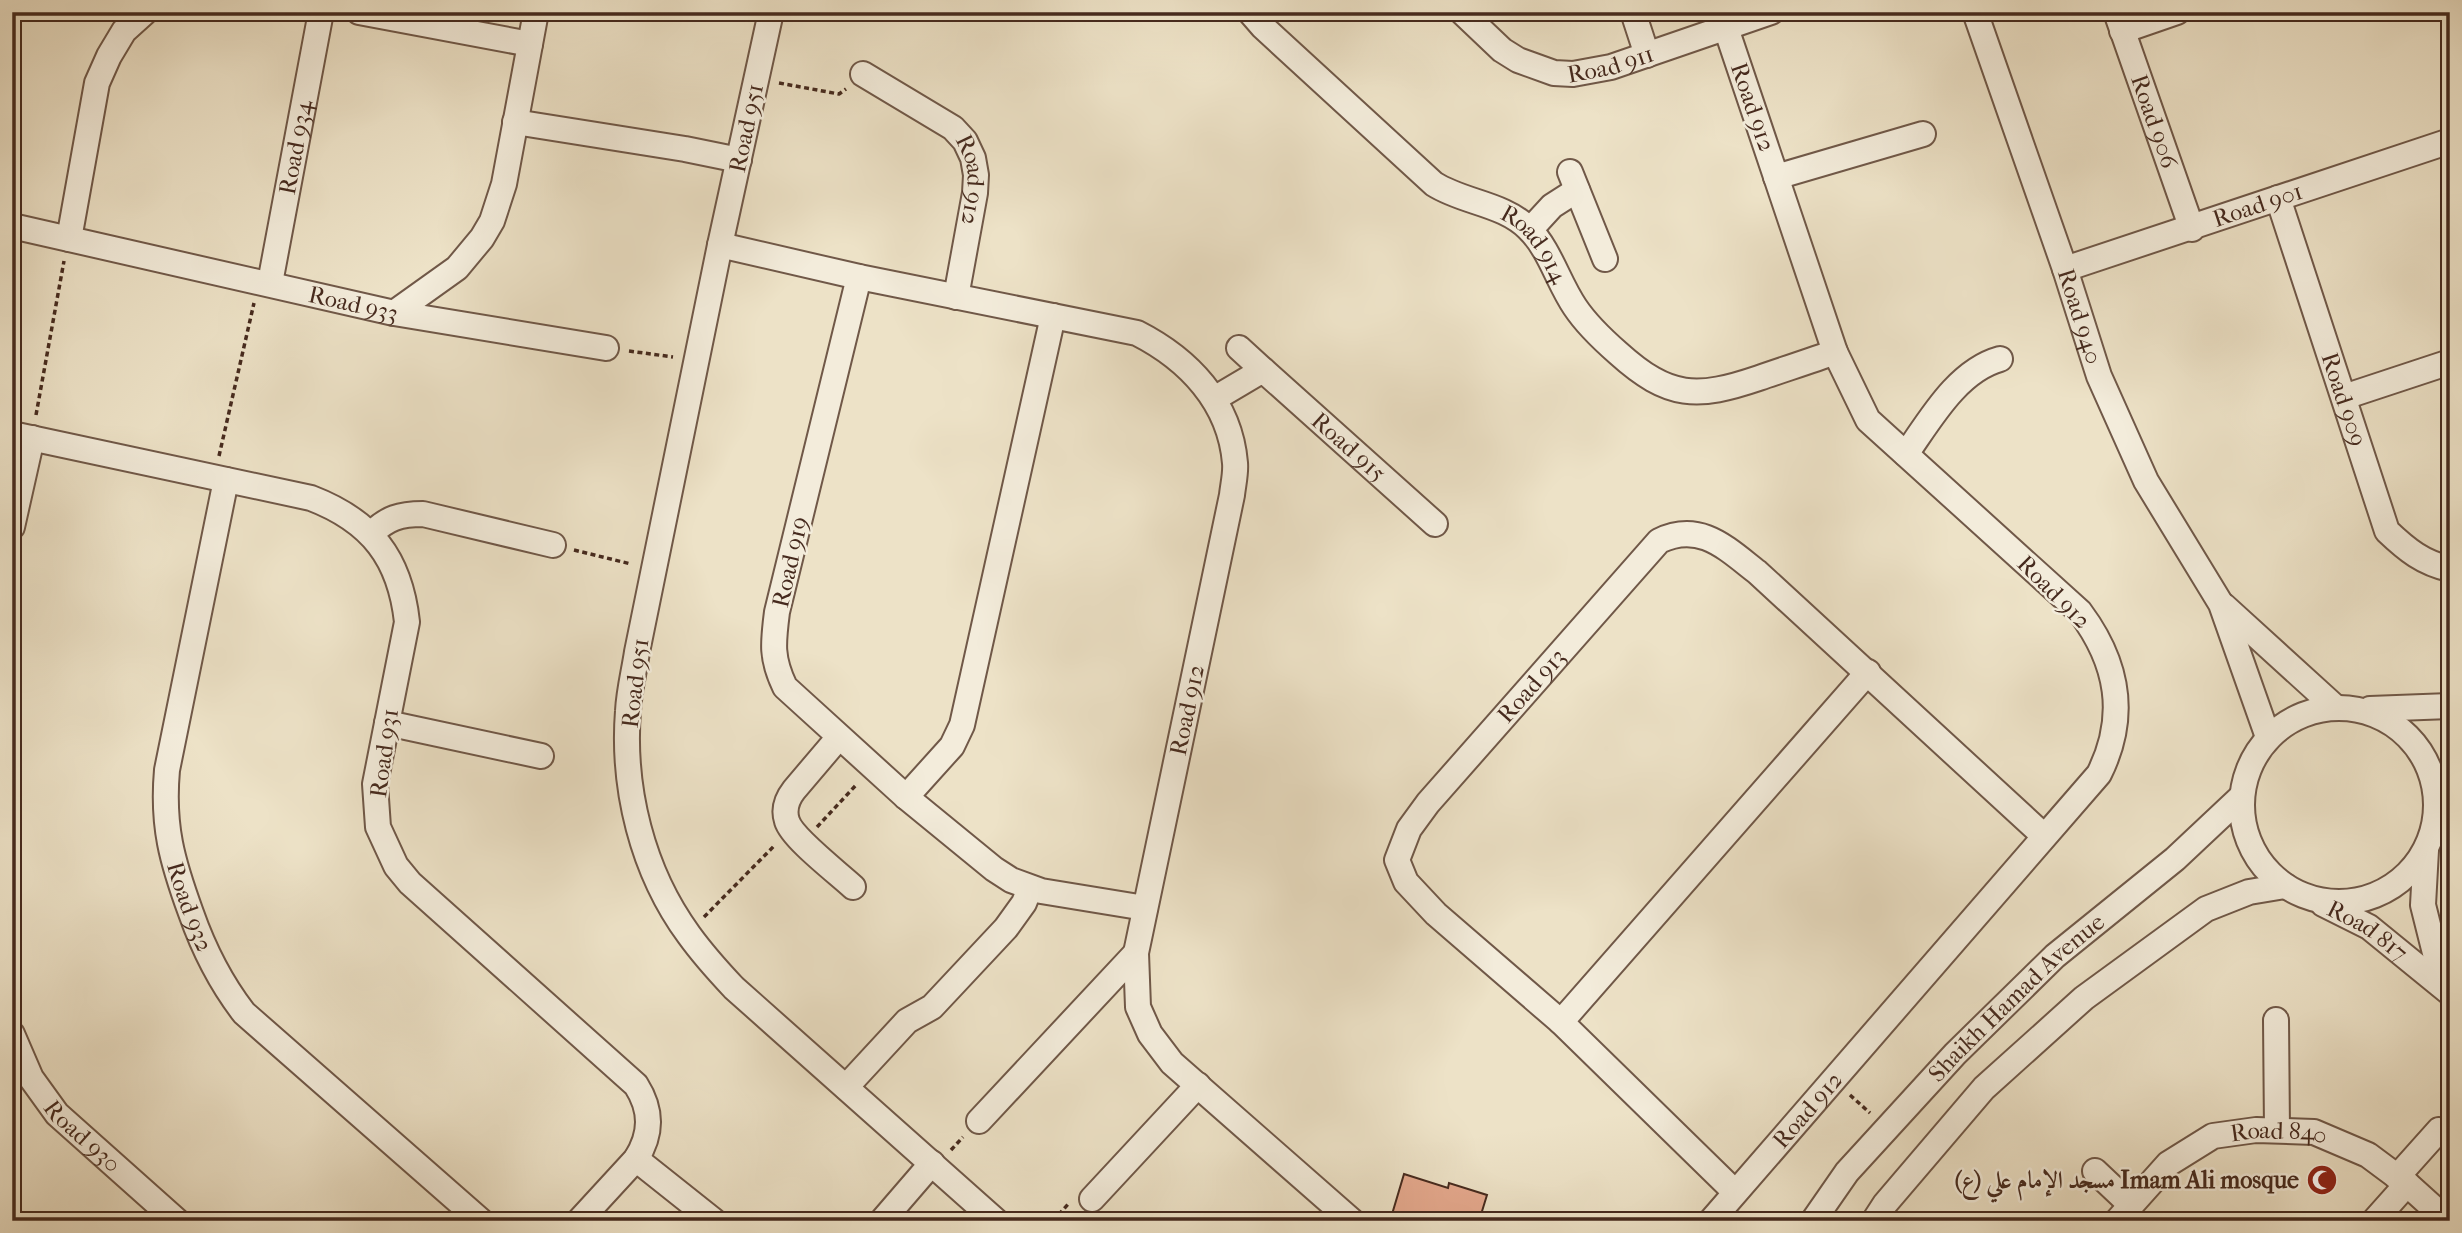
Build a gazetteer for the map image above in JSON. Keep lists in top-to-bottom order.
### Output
{
  "streets": {
    "street": [
      "Road 911",
      "Road 912",
      "Road 906",
      "Road 951",
      "Road 934",
      "Road 901",
      "Road 914",
      "Road 933",
      "Road 940",
      "Road 909",
      "Road 915",
      "Road 919",
      "Road 913",
      "Road 931",
      "Road 932",
      "Road 817",
      "Shaikh Hamad Avenue",
      "Road 930",
      "Road 840"
    ]
  },
  "crossings": [
    ["Road 911", "Road 912"],
    ["Road 912", "Road 951"],
    ["Road 912", "Road 914"],
    ["Road 912", "Road 919"],
    ["Road 912", "Road 913"],
    ["Road 906", "Road 901"],
    ["Road 934", "Road 933"],
    ["Road 901", "Road 940"],
    ["Road 901", "Road 909"],
    ["Road 940", "Road 817"],
    ["Road 940", "Shaikh Hamad Avenue"],
    ["Road 931", "Road 932"],
    ["Road 817", "Shaikh Hamad Avenue"]
  ],
  "places": {
    "mosque": ["مسجد الإمام علي (ع) Imam Ali mosque"]
  }
}
